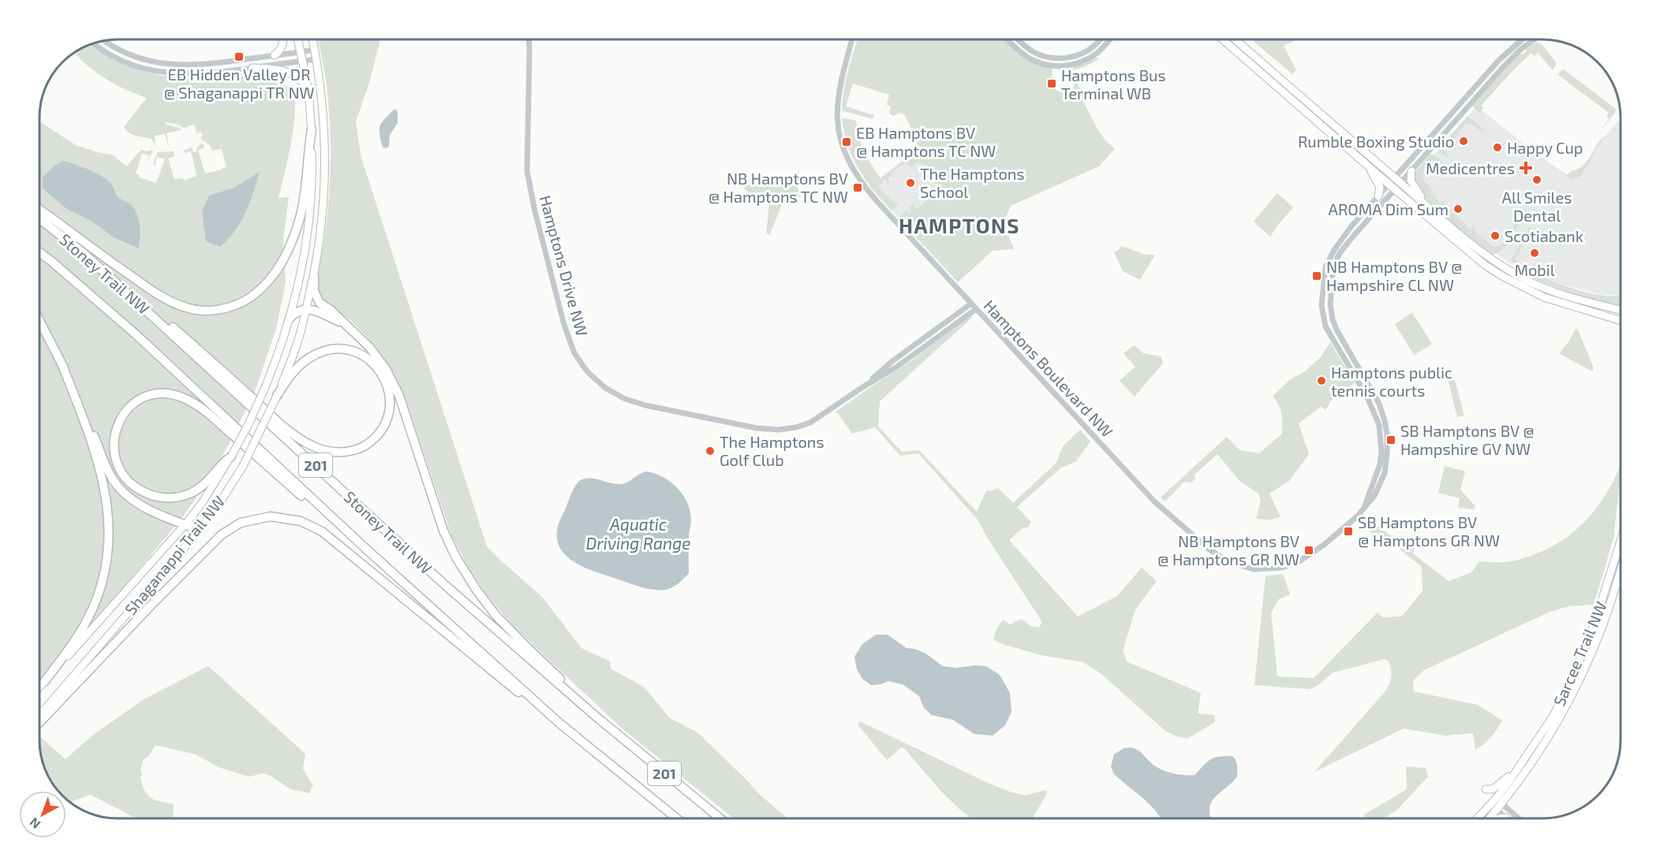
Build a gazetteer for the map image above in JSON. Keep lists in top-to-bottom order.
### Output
{
  "streets": {
    "highway": ["Stoney Trail NW", "201"],
    "main road": ["Shaganappi Trail NW", "Sarcee Trail NW"],
    "street": ["Hamptons Drive NW", "Hamptons Boulevard NW"]
  },
  "crossings": [
    ["Hamptons Drive NW", "Hamptons Boulevard NW"]
  ],
  "districts": ["HAMPTONS"],
  "water": ["Aquatic Driving Range"],
  "places": {
    "transit": [
      "EB Hidden Valley DR @ Shaganappi TR NW",
      "Hamptons Bus Terminal WB",
      "EB Hamptons BV @ Hamptons TC NW",
      "NB Hamptons BV @ Hamptons TC NW",
      "NB Hamptons BV @ Hampshire CL NW",
      "SB Hamptons BV @ Hampshire GV NW",
      "SB Hamptons BV @ Hamptons GR NW",
      "NB Hamptons BV @ Hamptons GR NW"
    ],
    "other": [
      "Rumble Boxing Studio",
      "Happy Cup",
      "All Smiles Dental",
      "The Hamptons School",
      "AROMA Dim Sum",
      "Scotiabank",
      "Mobil",
      "Hamptons public tennis courts",
      "The Hamptons Golf Club"
    ],
    "health": ["Medicentres"]
  },
  "north": "bottom left"
}
